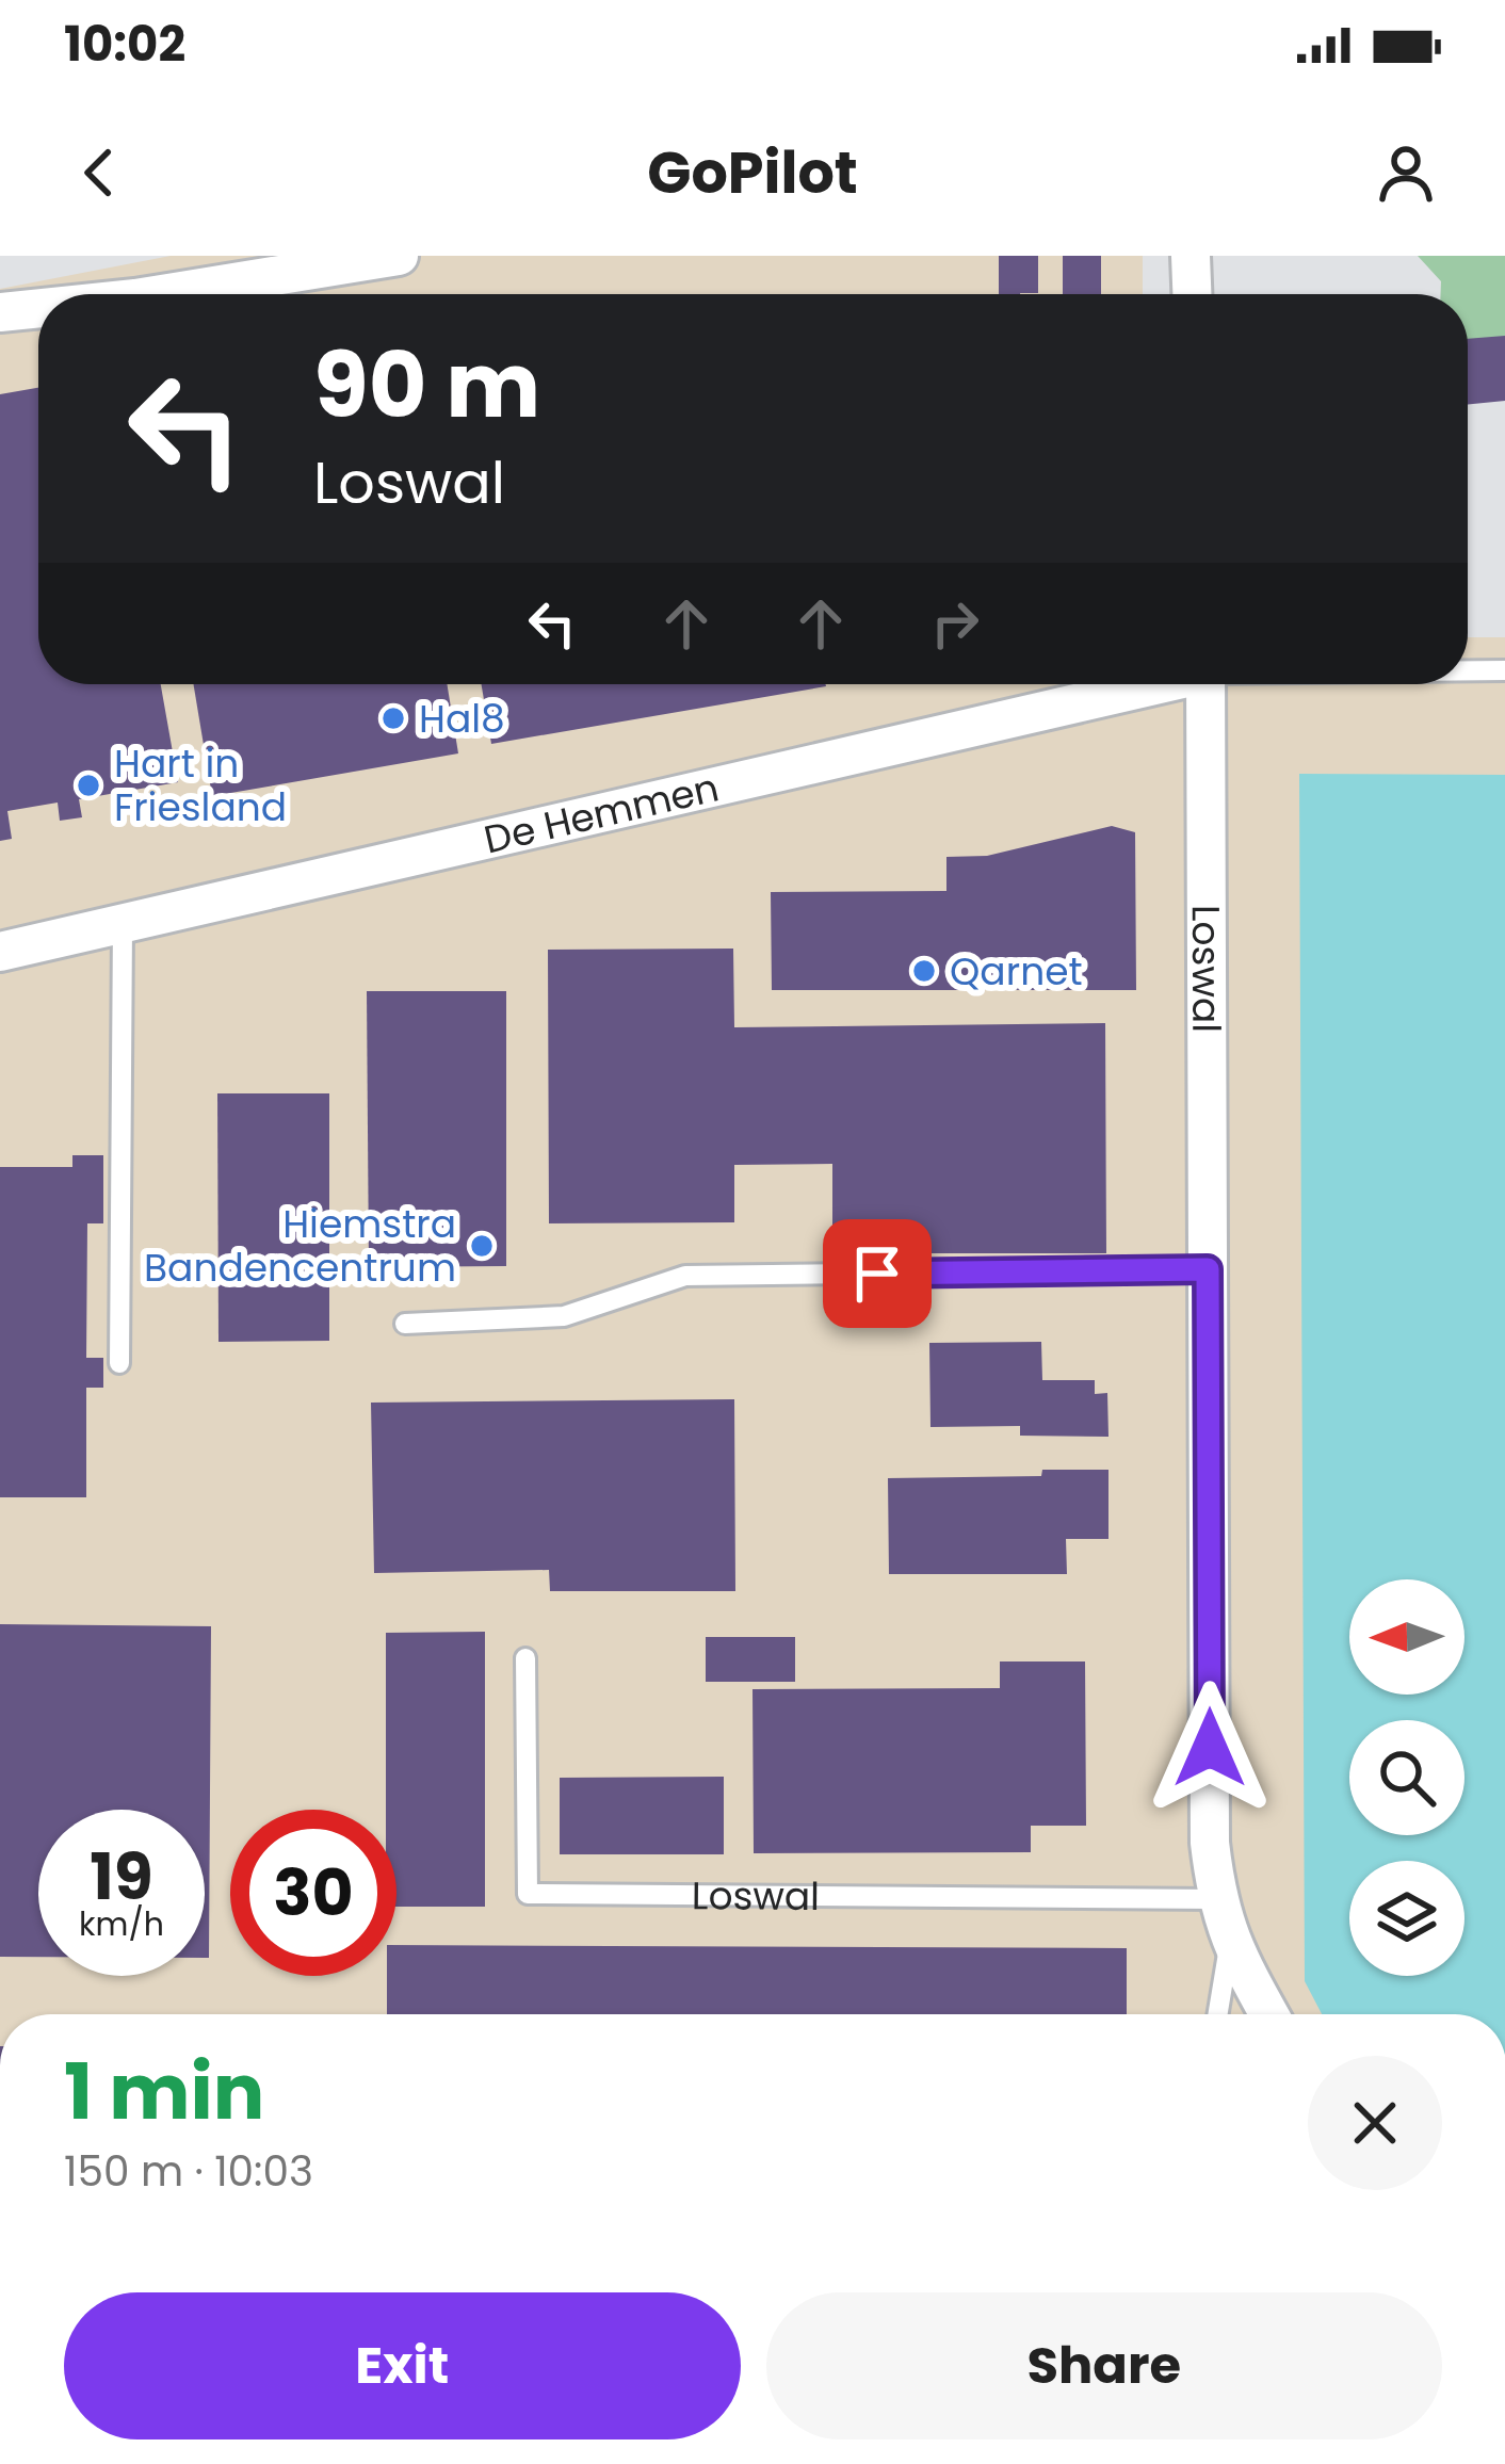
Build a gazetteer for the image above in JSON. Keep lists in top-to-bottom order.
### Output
{
  "streets": {
    "street": ["De Hemmen", "Loswal"]
  },
  "places": [
    "Hal8",
    "Hart in Friesland",
    "Qarnet",
    "Hiemstra Bandencentrum"
  ],
  "north": "left",
  "page": {
    "status": "10:02",
    "header": "GoPilot",
    "turn": ["90 m", "Loswal"],
    "speed": "19 km/h",
    "limit": "30",
    "heading": ["1 min", "150 m · 10:03"],
    "buttons": ["Exit", "Share"]
  }
}
